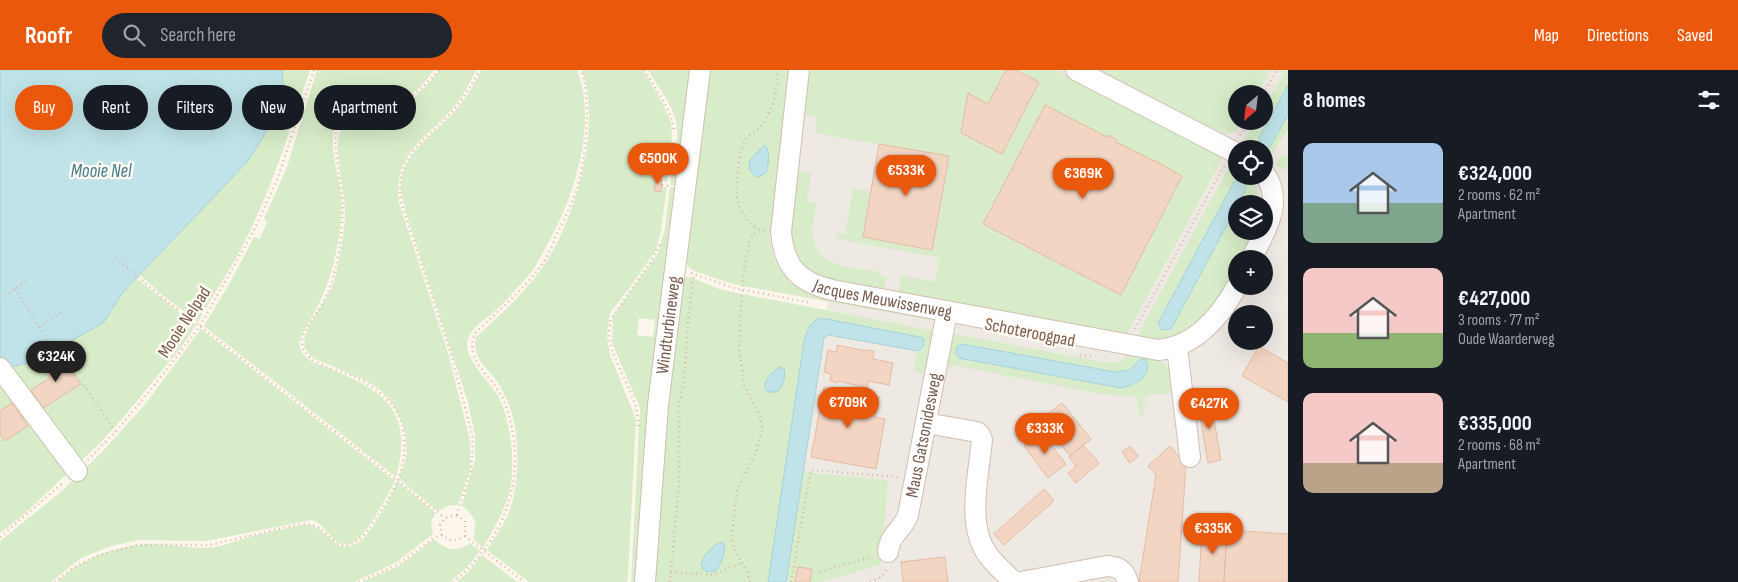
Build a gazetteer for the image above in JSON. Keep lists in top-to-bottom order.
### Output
{
  "streets": {
    "street": ["Jacques Meuwissenweg", "Windturbineweg", "Maus Gatsonidesweg"],
    "path": ["Mooie Nelpad", "Schoteroogpad"]
  },
  "crossings": [
    ["Jacques Meuwissenweg", "Maus Gatsonidesweg"]
  ],
  "water": ["Mooie Nel"],
  "north": "bottom left",
  "page": {
    "header": "Roofr",
    "search": "Search here",
    "nav": ["Map", "Directions", "Saved"],
    "heading": "8 homes",
    "map_buttons": ["+", "−"],
    "chip": [
      "Buy",
      "Rent",
      "Filters",
      "New",
      "Apartment"
    ],
    "list": [
      {
        "name": "€324,000",
        "note": "2 rooms · 62 m² · Apartment"
      },
      {
        "name": "€427,000",
        "note": "3 rooms · 77 m² · Oude Waarderweg"
      },
      {
        "name": "€335,000",
        "note": "2 rooms · 68 m² · Apartment"
      }
    ],
    "price": [
      "€500K",
      "€533K",
      "€369K",
      "€324K",
      "€709K",
      "€427K",
      "€333K",
      "€335K"
    ]
  }
}
